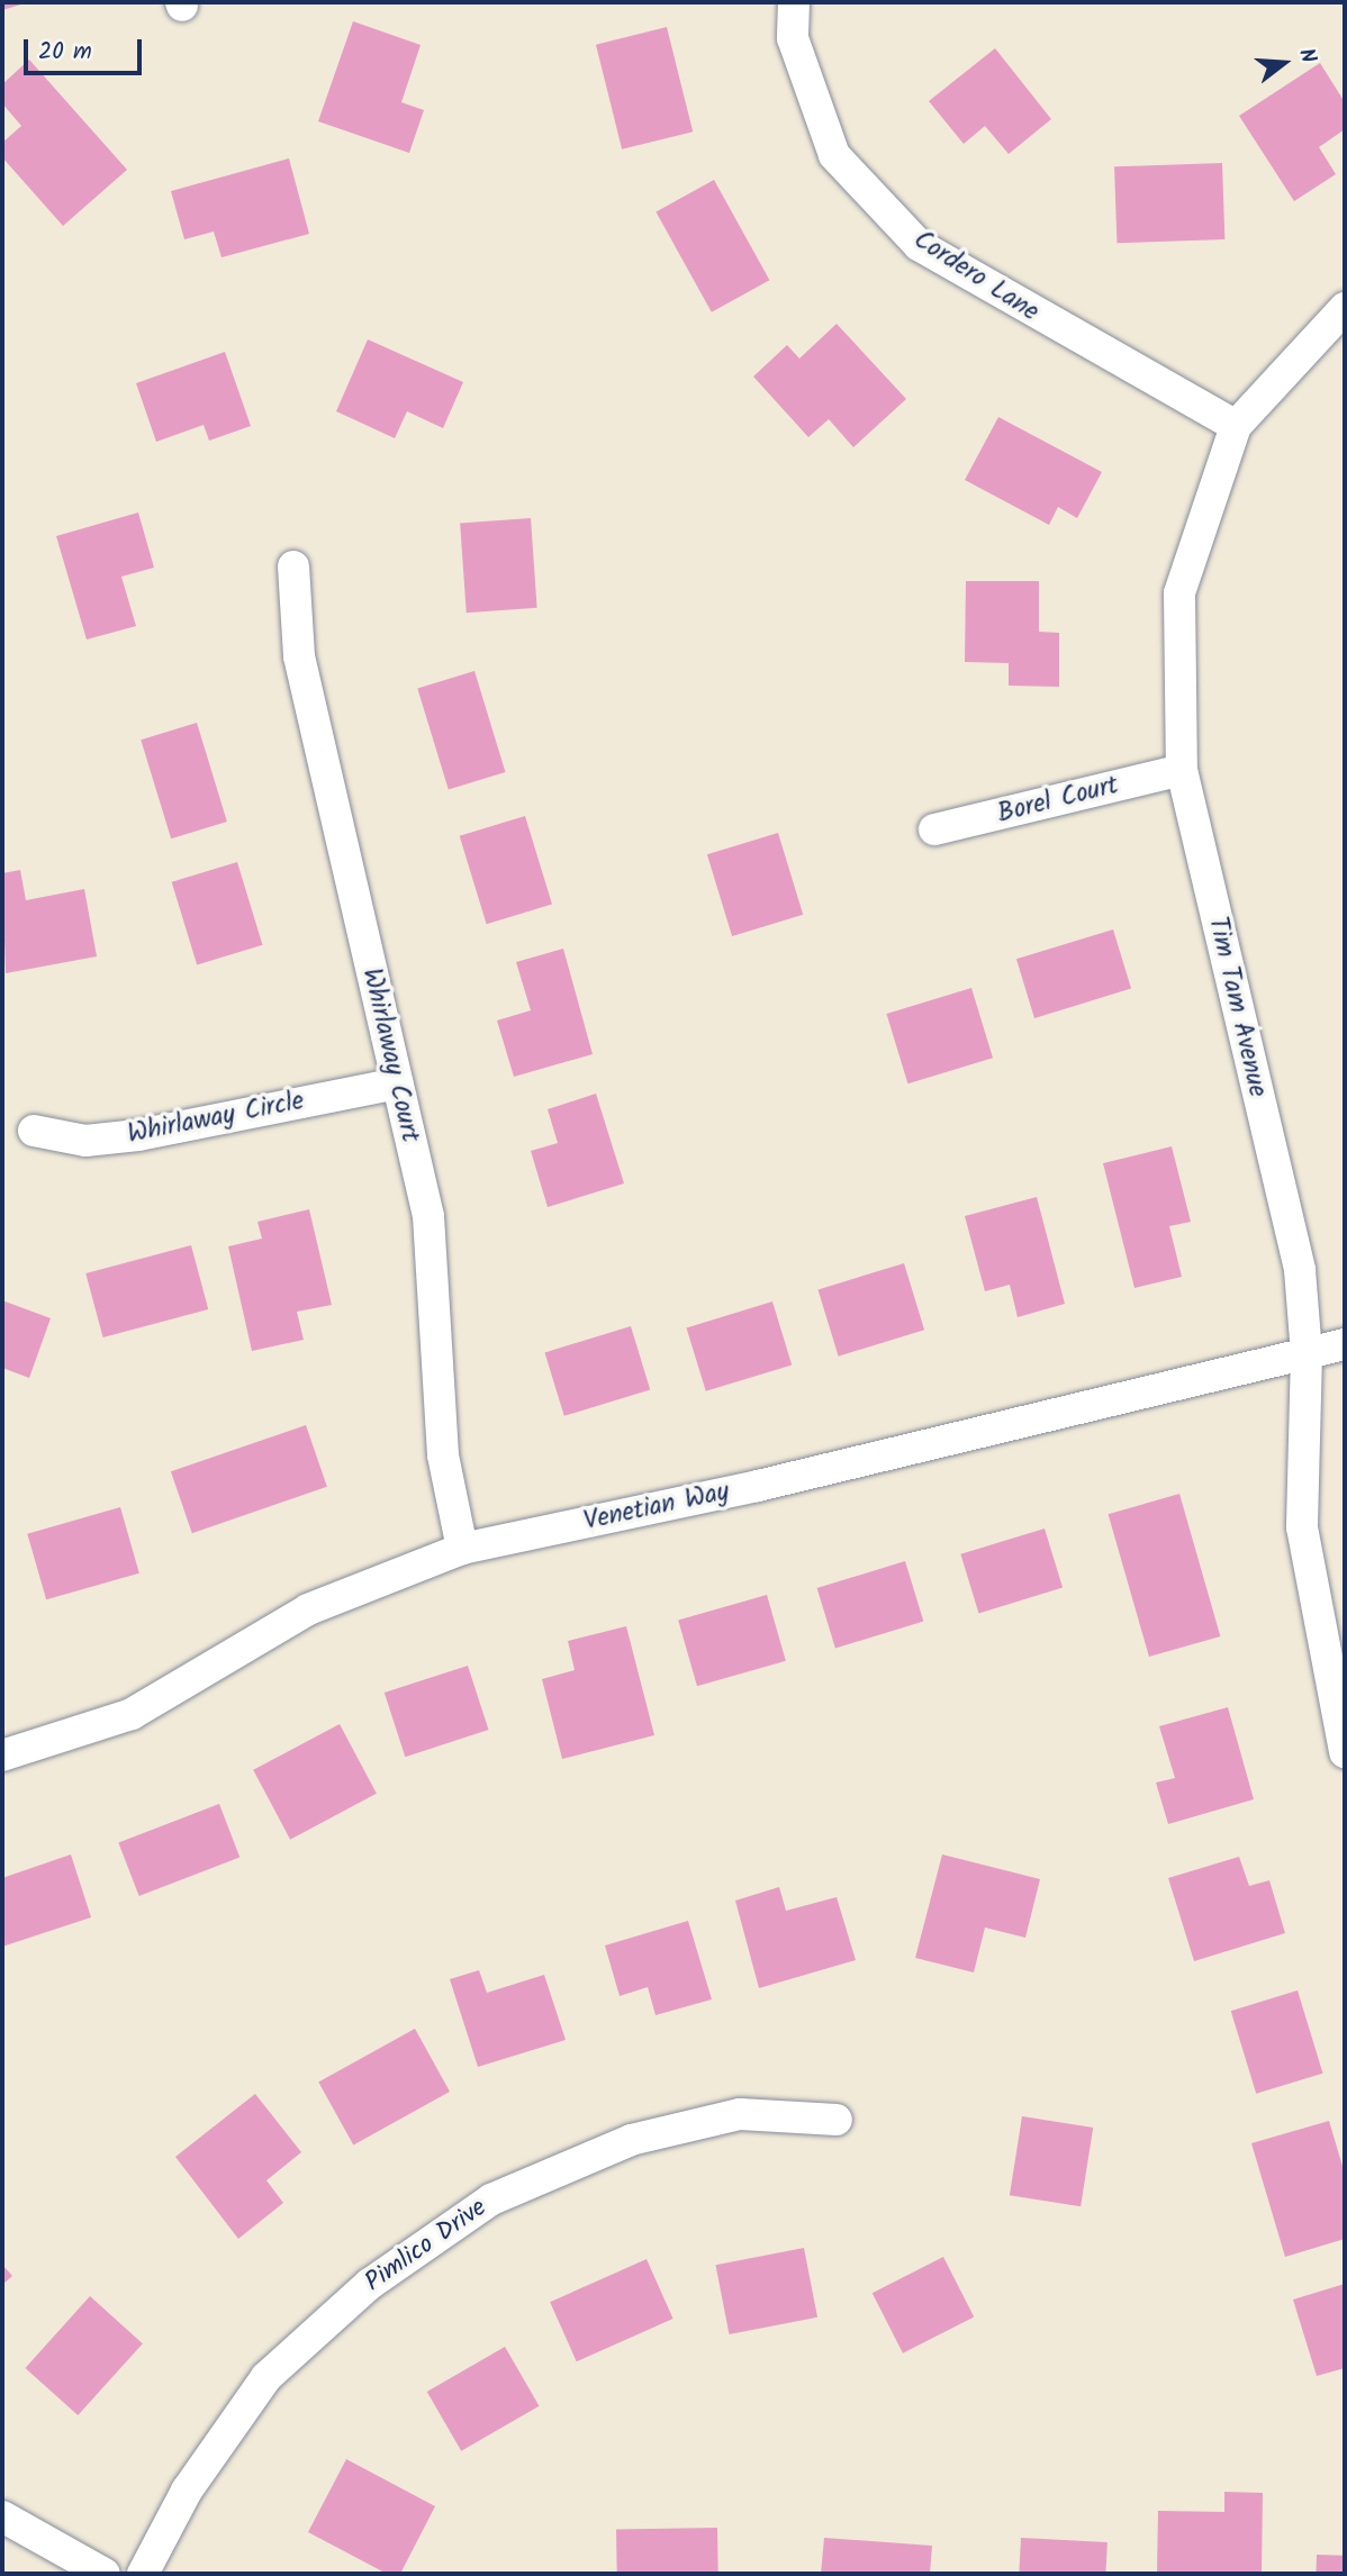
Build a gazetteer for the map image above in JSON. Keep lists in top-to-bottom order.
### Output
{
  "streets": {
    "street": [
      "Cordero Lane",
      "Borel Court",
      "Tim Tam Avenue",
      "Whirlaway Court",
      "Whirlaway Circle",
      "Venetian Way",
      "Pimlico Drive"
    ]
  },
  "crossings": [
    ["Cordero Lane", "Tim Tam Avenue"],
    ["Borel Court", "Tim Tam Avenue"],
    ["Tim Tam Avenue", "Venetian Way"],
    ["Whirlaway Court", "Whirlaway Circle"],
    ["Whirlaway Court", "Venetian Way"]
  ],
  "scale_bar": "20 m",
  "north": "right"
}
